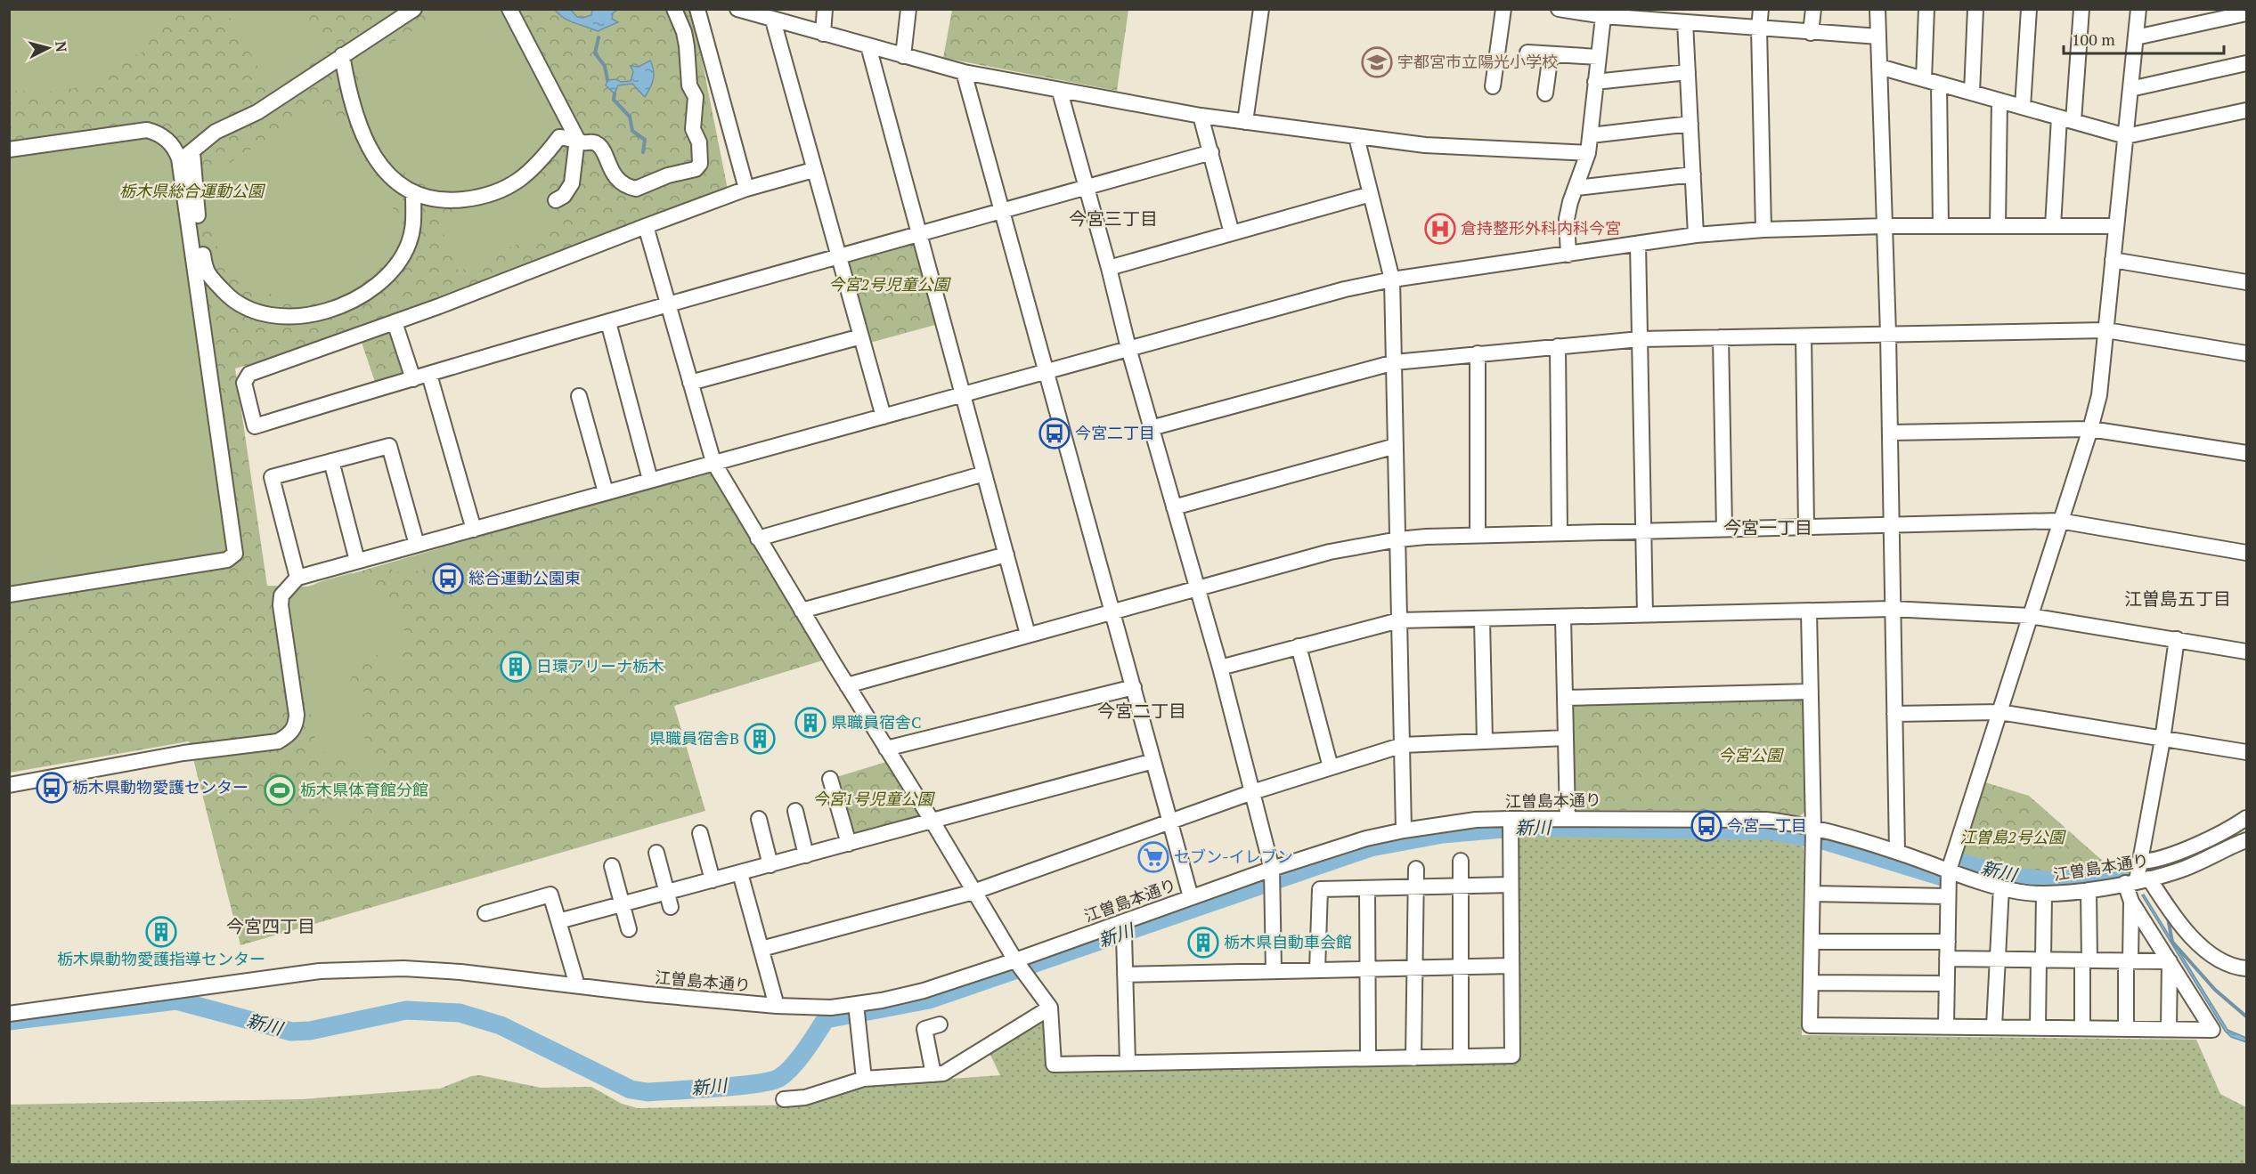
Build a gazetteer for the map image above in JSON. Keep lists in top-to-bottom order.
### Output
{
  "streets": {
    "street": ["江曽島本通り"]
  },
  "districts": [
    "今宮三丁目",
    "今宮一丁目",
    "江曽島五丁目",
    "今宮二丁目",
    "今宮四丁目"
  ],
  "water": ["新川"],
  "parks": [
    "栃木県総合運動公園",
    "今宮2号児童公園",
    "今宮公園",
    "今宮1号児童公園",
    "江曽島2号公園"
  ],
  "places": {
    "school or university": ["宇都宮市立陽光小学校"],
    "hospital": ["倉持整形外科内科今宮"],
    "bus stop": [
      "今宮二丁目",
      "総合運動公園東",
      "栃木県動物愛護センター",
      "今宮一丁目"
    ],
    "building": [
      "日環アリーナ栃木",
      "県職員宿舎C",
      "県職員宿舎B",
      "栃木県動物愛護指導センター",
      "栃木県自動車会館"
    ],
    "sports": ["栃木県体育館分館"],
    "supermarket": ["セブン-イレブン"]
  },
  "scale_bar": "100 m",
  "north": "right"
}
